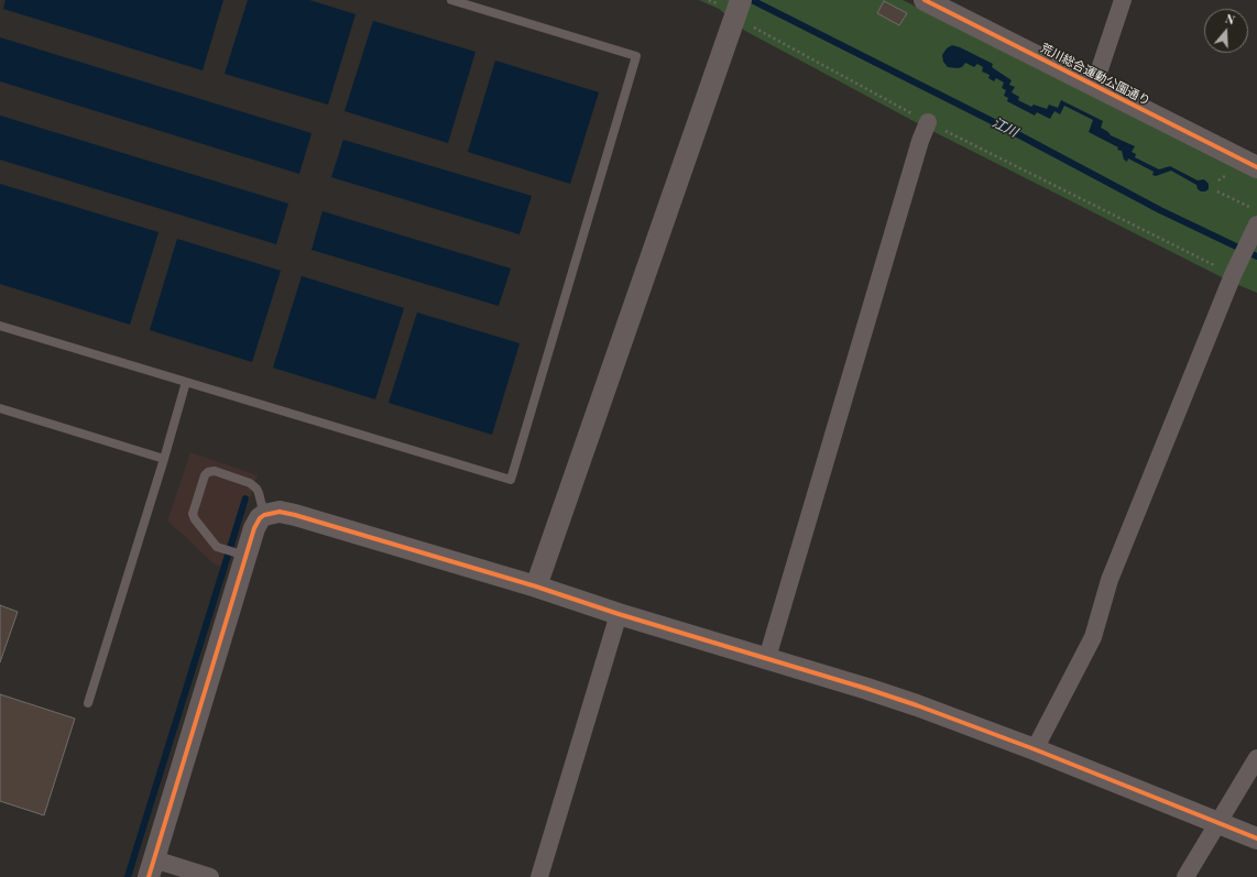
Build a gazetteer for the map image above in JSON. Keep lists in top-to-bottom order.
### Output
{
  "streets": {
    "street": ["荒川総合運動公園通り"]
  },
  "water": ["江川"],
  "north": "top"
}
